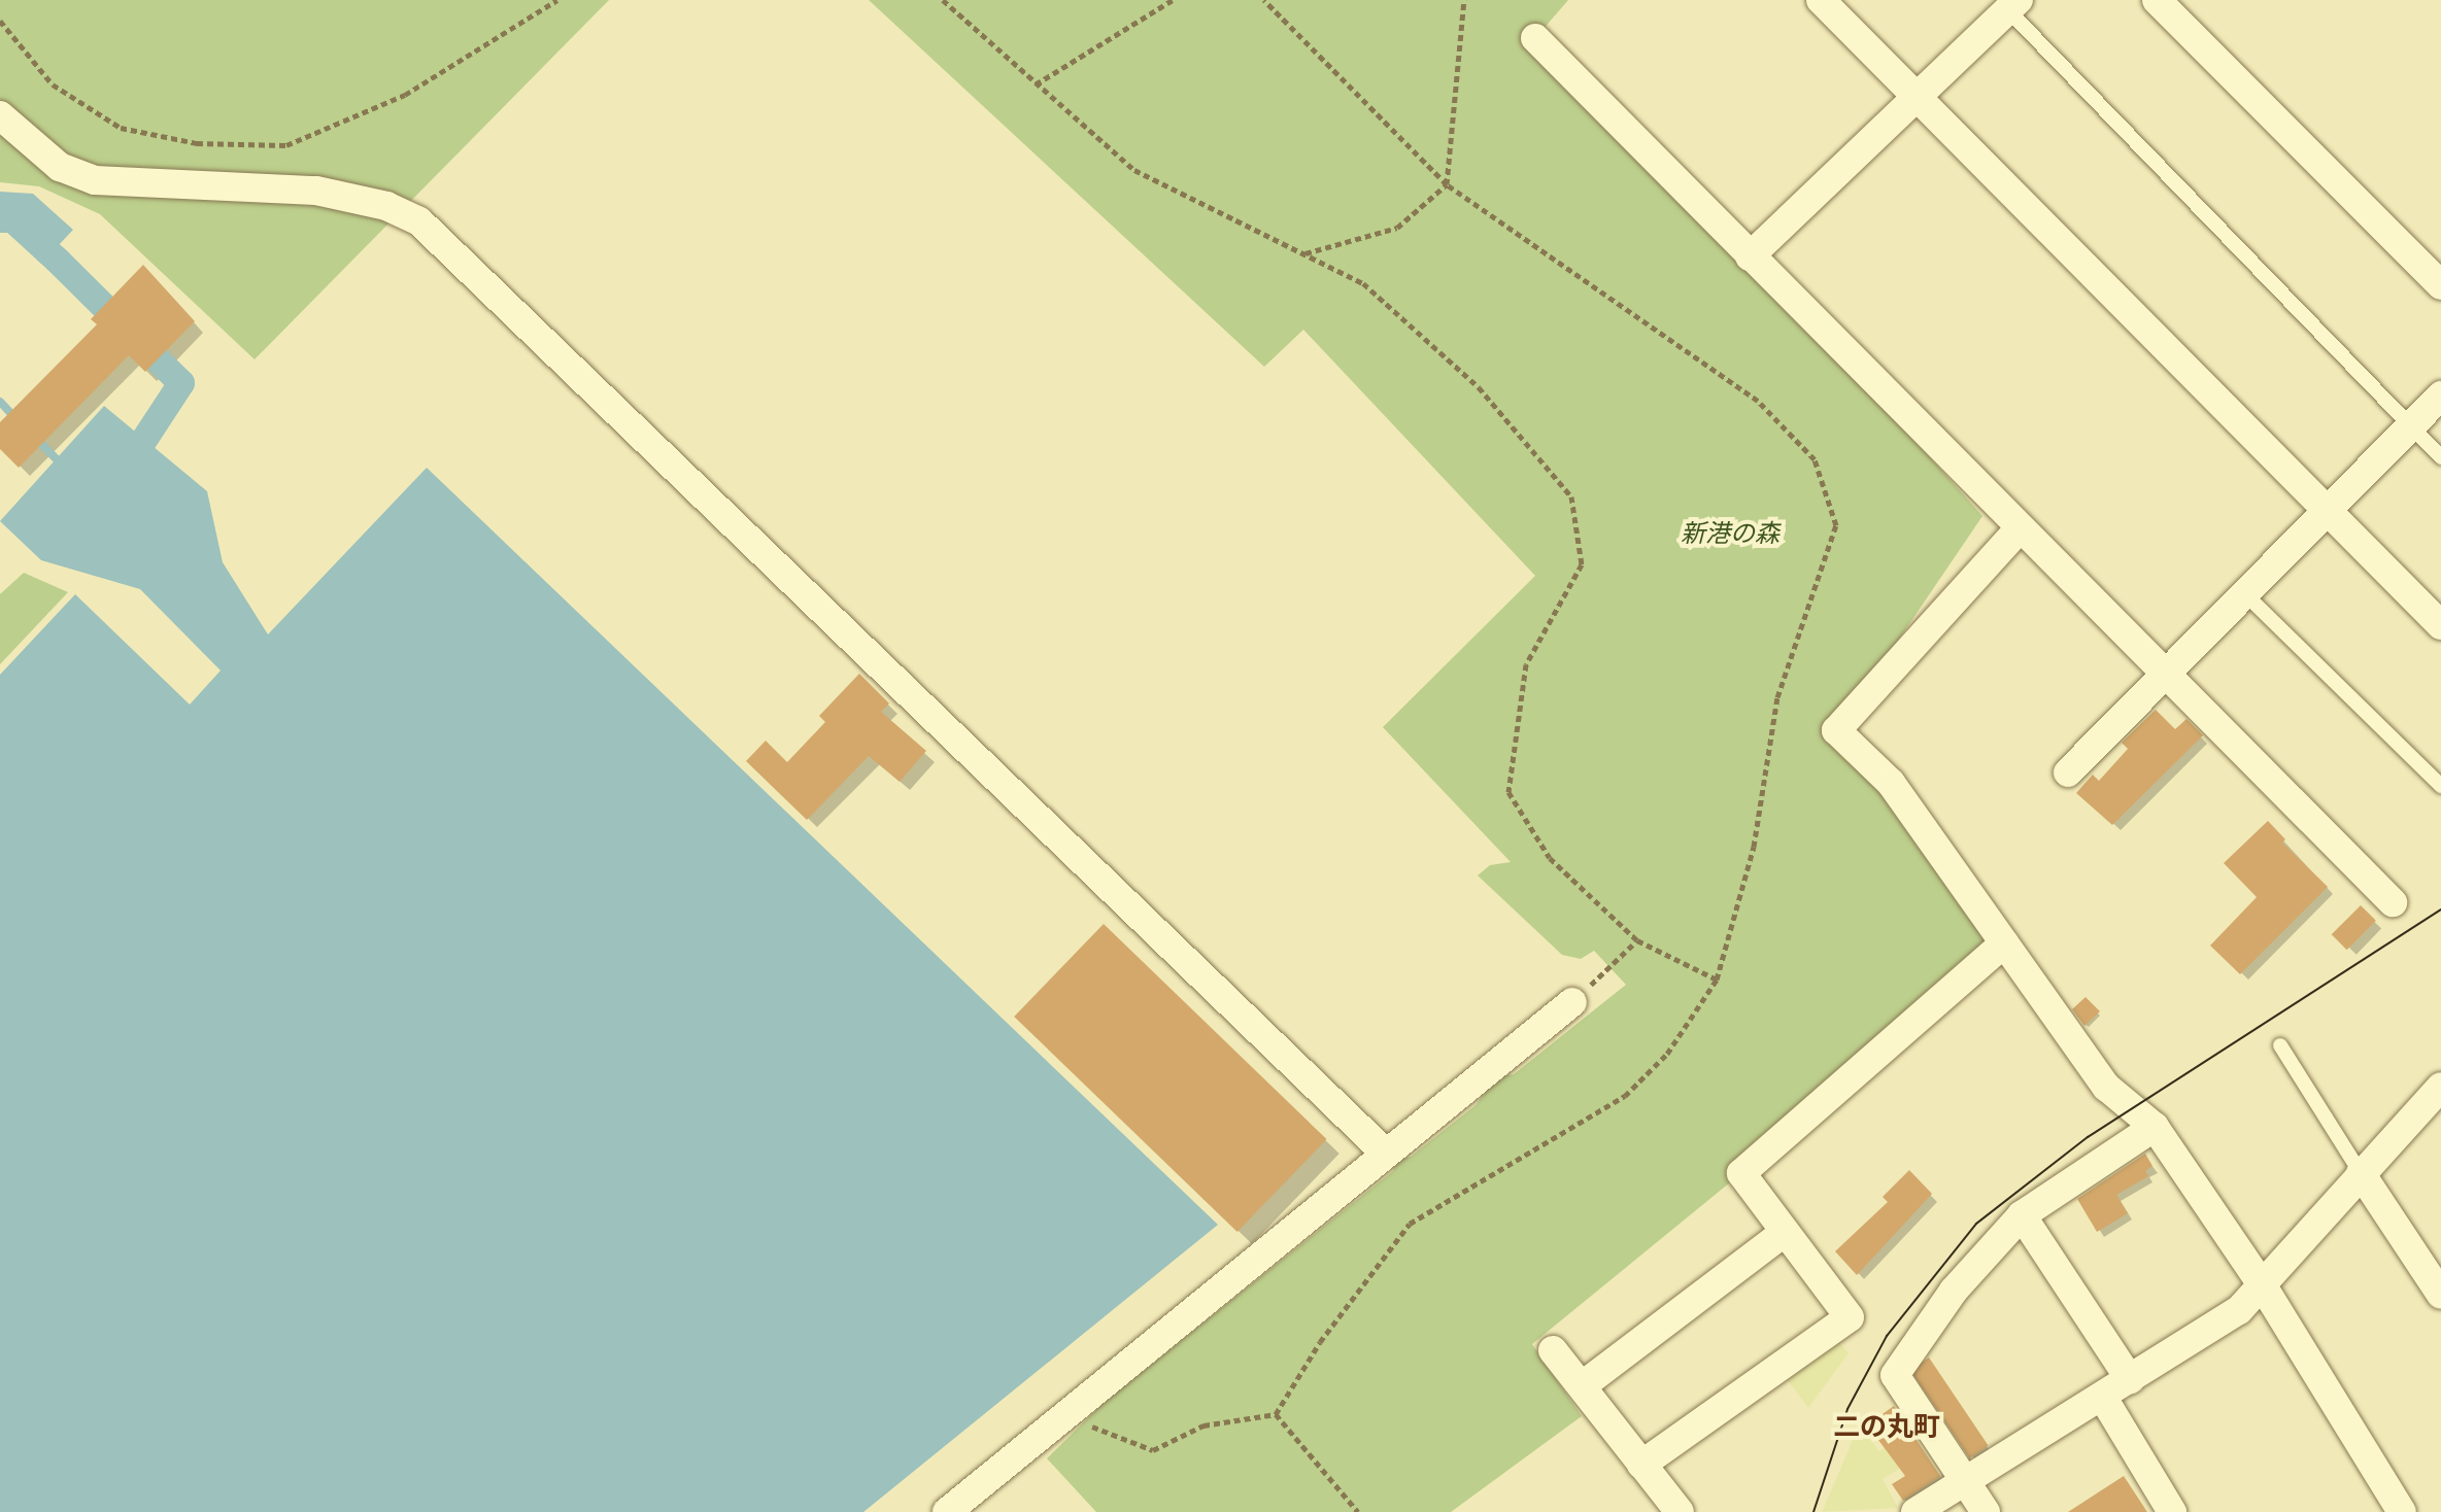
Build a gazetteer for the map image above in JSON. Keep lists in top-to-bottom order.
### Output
{
  "districts": ["二の丸町"],
  "parks": ["新港の森"]
}
